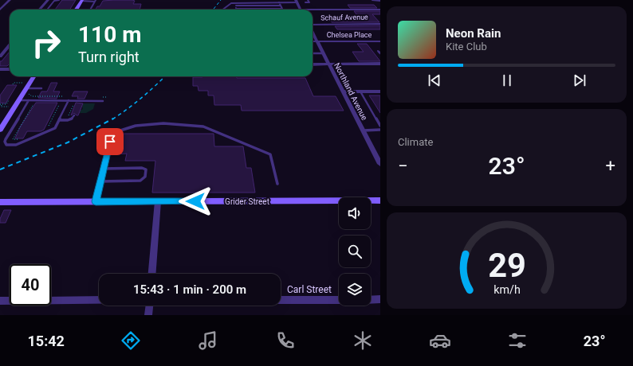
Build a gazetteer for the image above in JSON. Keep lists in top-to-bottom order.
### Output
{
  "streets": {
    "street": [
      "Schauf Avenue",
      "Chelsea Place",
      "Northland Avenue",
      "Grider Street",
      "Carl Street"
    ]
  },
  "crossings": [
    ["Chelsea Place", "Northland Avenue"]
  ],
  "page": {
    "turn": ["110 m", "Turn right"],
    "song": ["Neon Rain", "Kite Club"],
    "tile": "Climate",
    "heat": ["−", "23°", "+"],
    "limit": "40",
    "trip": "15:43 · 1 min · 200 m",
    "tabs": ["15:42", "23°"],
    "gauge": ["29", "km/h"]
  }
}
